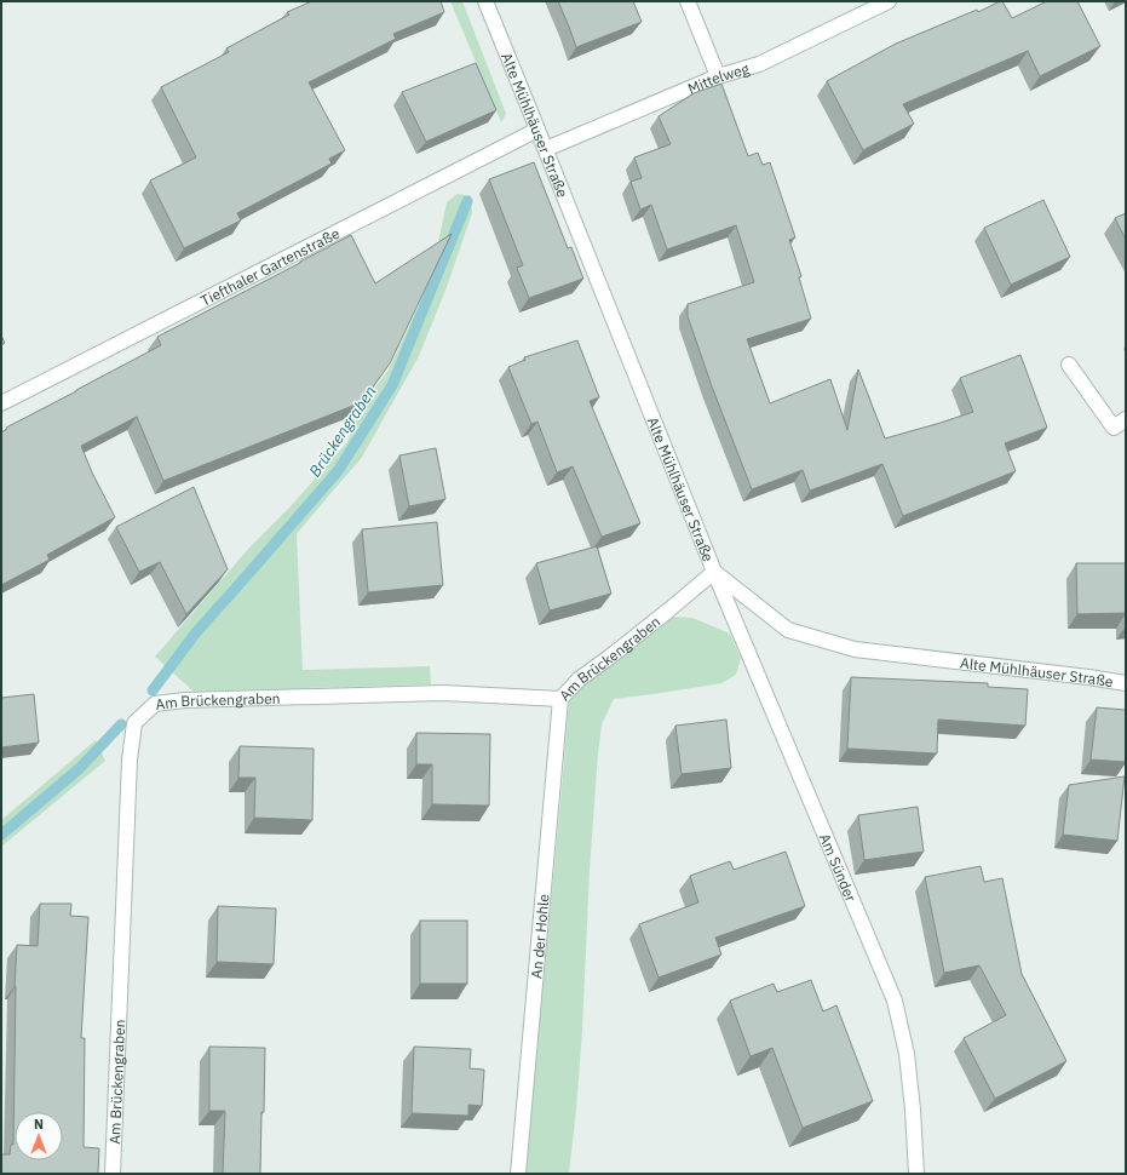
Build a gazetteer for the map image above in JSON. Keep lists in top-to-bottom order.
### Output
{
  "streets": {
    "street": [
      "Mittelweg",
      "Alte Mühlhäuser Straße",
      "Tiefthaler Gartenstraße",
      "Am Brückengraben",
      "Am Sünder",
      "An der Hohle"
    ]
  },
  "crossings": [
    ["Mittelweg", "Alte Mühlhäuser Straße"],
    ["Alte Mühlhäuser Straße", "Tiefthaler Gartenstraße"],
    ["Alte Mühlhäuser Straße", "Am Brückengraben"],
    ["Alte Mühlhäuser Straße", "Am Sünder"],
    ["Am Brückengraben", "Am Sünder"],
    ["Am Brückengraben", "An der Hohle"]
  ],
  "water": ["Brückengraben"],
  "north": "top"
}
